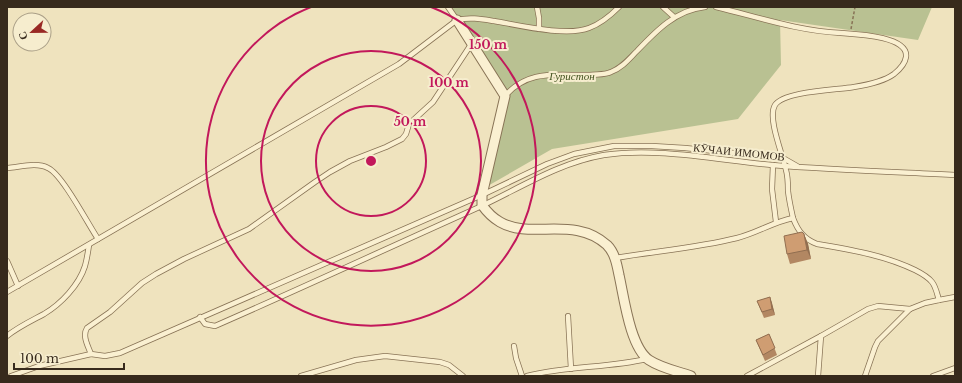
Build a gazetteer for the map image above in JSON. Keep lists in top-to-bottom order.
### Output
{
  "streets": {
    "lane": ["КӮЧАИ ИМОМОВ"]
  },
  "parks": ["Гуристон"],
  "scale_bar": "100 m",
  "north": "left",
  "rings": ["150 m", "100 m", "50 m"]
}
